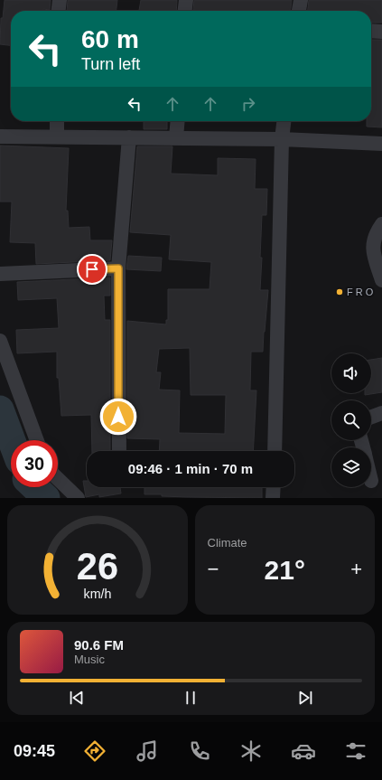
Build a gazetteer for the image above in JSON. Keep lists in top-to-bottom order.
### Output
{
  "places": ["F R O"],
  "page": {
    "turn": ["60 m", "Turn left"],
    "limit": "30",
    "trip": "09:46 · 1 min · 70 m",
    "tile": "Climate",
    "heat": ["−", "21°", "+"],
    "song": ["90.6 FM", "Music"],
    "tabs": "09:45",
    "gauge": ["26", "km/h"]
  }
}
